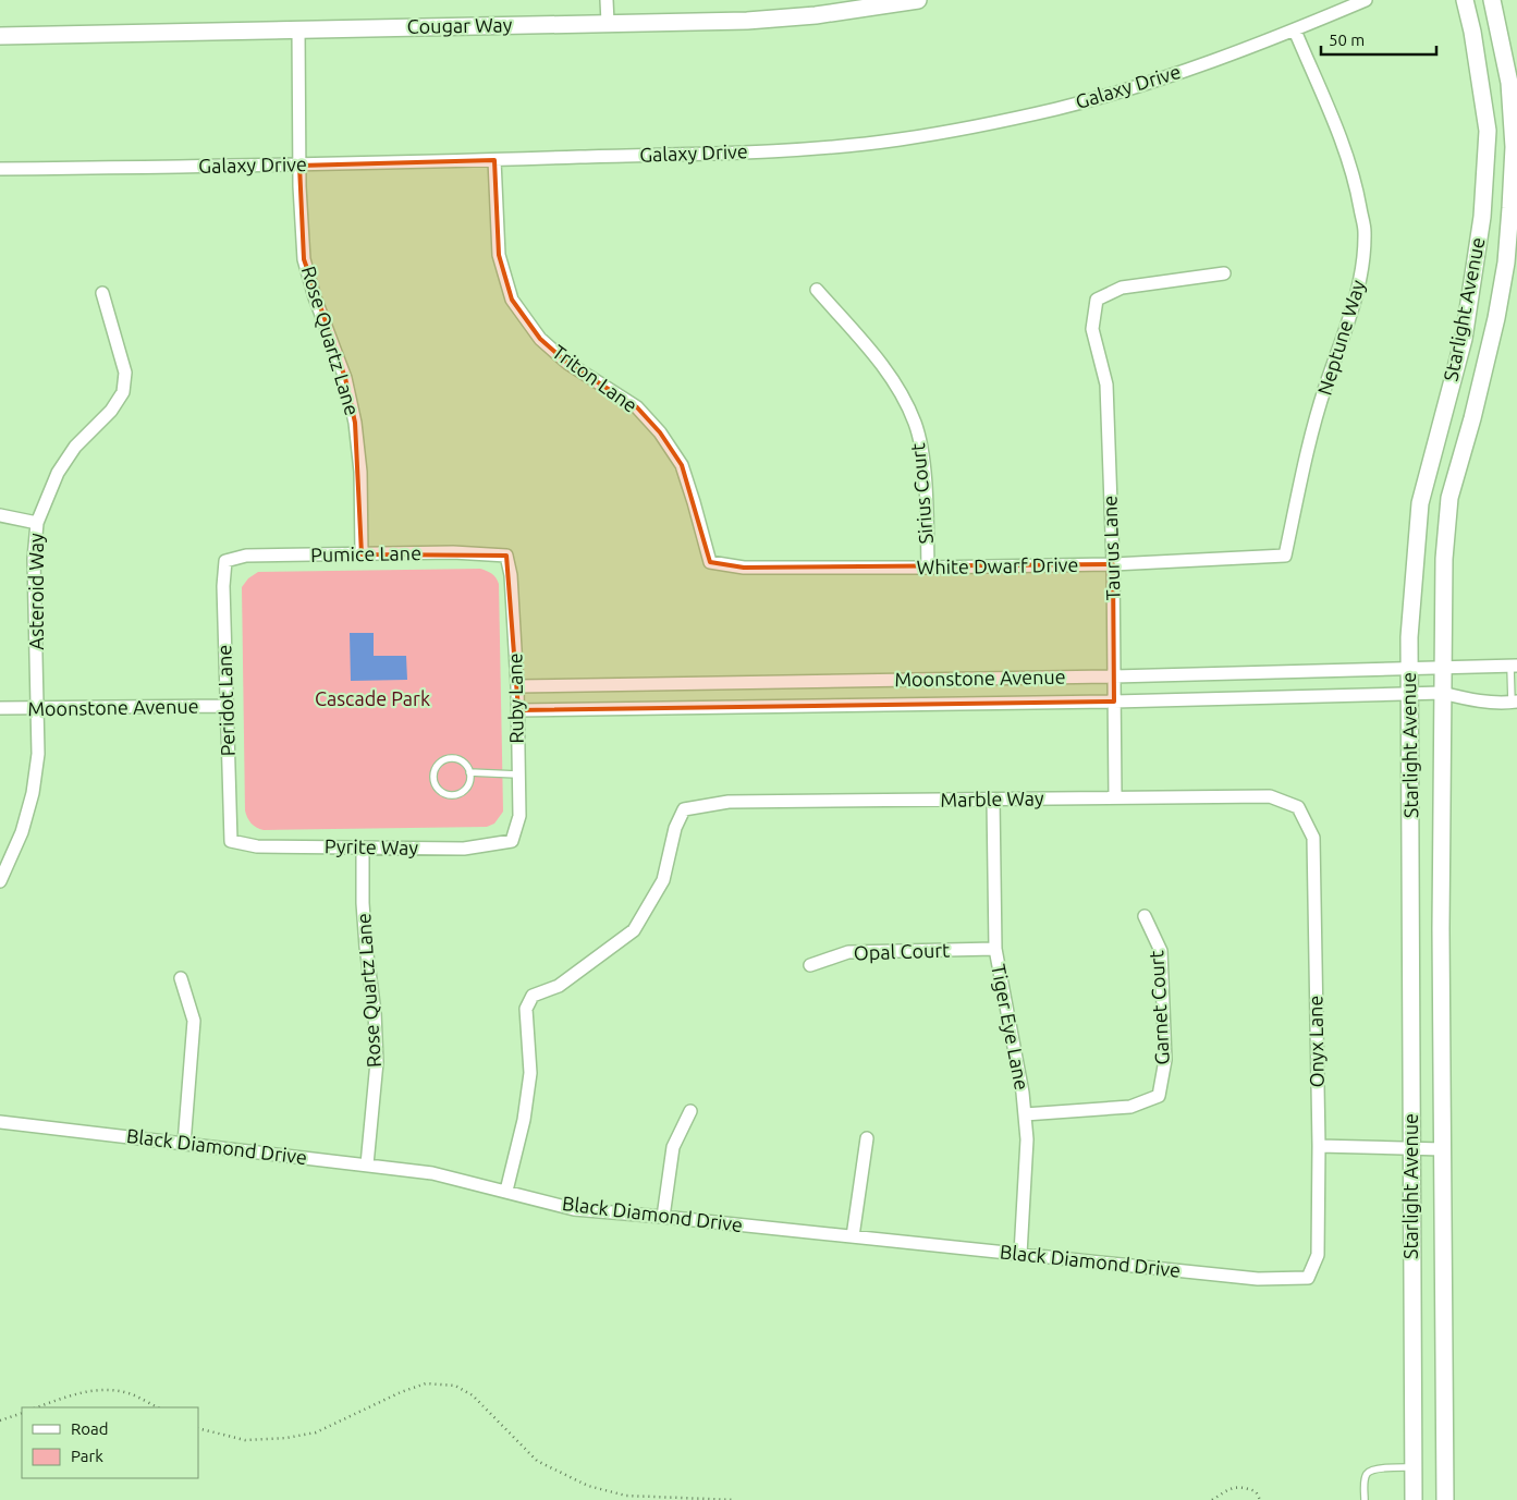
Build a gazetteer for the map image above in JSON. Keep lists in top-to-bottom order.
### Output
{
  "streets": {
    "street": [
      "Cougar Way",
      "Galaxy Drive",
      "Starlight Avenue",
      "Neptune Way",
      "Rose Quartz Lane",
      "Triton Lane",
      "Sirius Court",
      "Taurus Lane",
      "Pumice Lane",
      "White Dwarf Drive",
      "Asteroid Way",
      "Moonstone Avenue",
      "Ruby Lane",
      "Peridot Lane",
      "Marble Way",
      "Pyrite Way",
      "Opal Court",
      "Garnet Court",
      "Tiger Eye Lane",
      "Onyx Lane",
      "Black Diamond Drive"
    ]
  },
  "crossings": [
    ["Cougar Way", "Rose Quartz Lane"],
    ["Galaxy Drive", "Neptune Way"],
    ["Galaxy Drive", "Rose Quartz Lane"],
    ["Galaxy Drive", "Triton Lane"],
    ["Starlight Avenue", "Moonstone Avenue"],
    ["Neptune Way", "White Dwarf Drive"],
    ["Rose Quartz Lane", "Pumice Lane"],
    ["Rose Quartz Lane", "Pyrite Way"],
    ["Rose Quartz Lane", "Black Diamond Drive"],
    ["Triton Lane", "White Dwarf Drive"],
    ["Sirius Court", "White Dwarf Drive"],
    ["Taurus Lane", "White Dwarf Drive"],
    ["Taurus Lane", "Moonstone Avenue"],
    ["Taurus Lane", "Marble Way"],
    ["Pumice Lane", "Ruby Lane"],
    ["Pumice Lane", "Peridot Lane"],
    ["Asteroid Way", "Moonstone Avenue"],
    ["Moonstone Avenue", "Ruby Lane"],
    ["Moonstone Avenue", "Peridot Lane"],
    ["Ruby Lane", "Pyrite Way"],
    ["Peridot Lane", "Pyrite Way"],
    ["Marble Way", "Tiger Eye Lane"],
    ["Marble Way", "Onyx Lane"],
    ["Marble Way", "Black Diamond Drive"],
    ["Opal Court", "Tiger Eye Lane"],
    ["Garnet Court", "Tiger Eye Lane"],
    ["Tiger Eye Lane", "Black Diamond Drive"],
    ["Onyx Lane", "Black Diamond Drive"]
  ],
  "parks": ["Cascade Park"],
  "legend": ["Road", "Park"],
  "scale_bar": "50 m"
}
